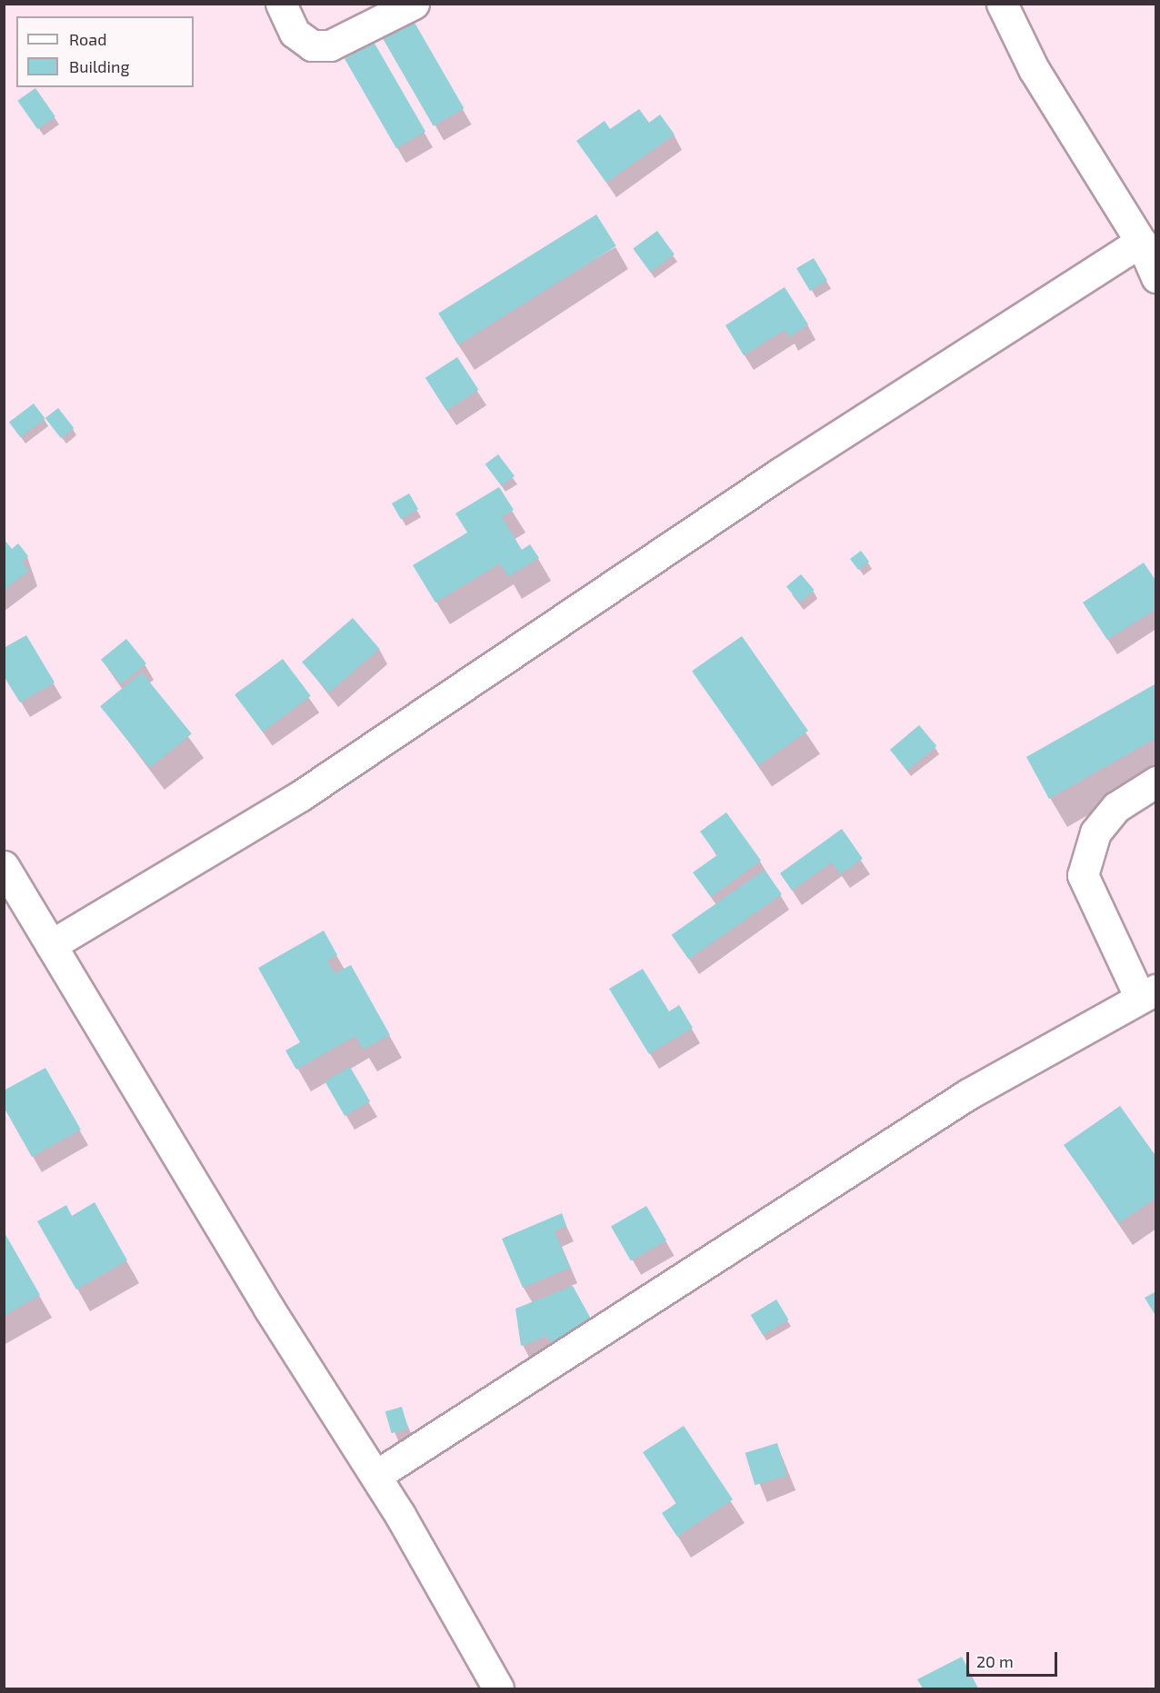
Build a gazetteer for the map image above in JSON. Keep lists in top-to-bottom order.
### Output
{
  "legend": ["Road", "Building"],
  "scale_bar": "20 m"
}
